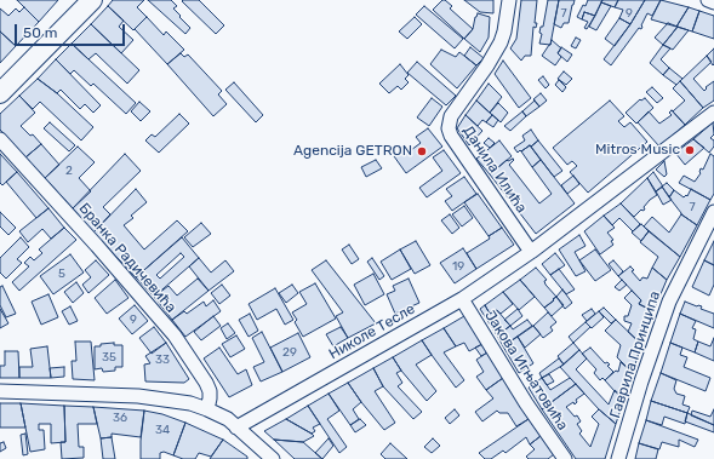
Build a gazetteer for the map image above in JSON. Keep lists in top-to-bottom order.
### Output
{
  "streets": {
    "street": [
      "Данила Илића",
      "Бранка Радичевића",
      "Николе Тесле",
      "Гаврила Принципа",
      "Јакова Игњатовића"
    ]
  },
  "crossings": [
    ["Данила Илића", "Николе Тесле"],
    ["Николе Тесле", "Јакова Игњатовића"]
  ],
  "places": ["Mitros Music", "Agencija GETRON"],
  "house_numbers": [
    "7",
    "9",
    "2",
    "7",
    "19",
    "5",
    "9",
    "29",
    "35",
    "33",
    "36",
    "34"
  ],
  "scale_bar": "50 m"
}
